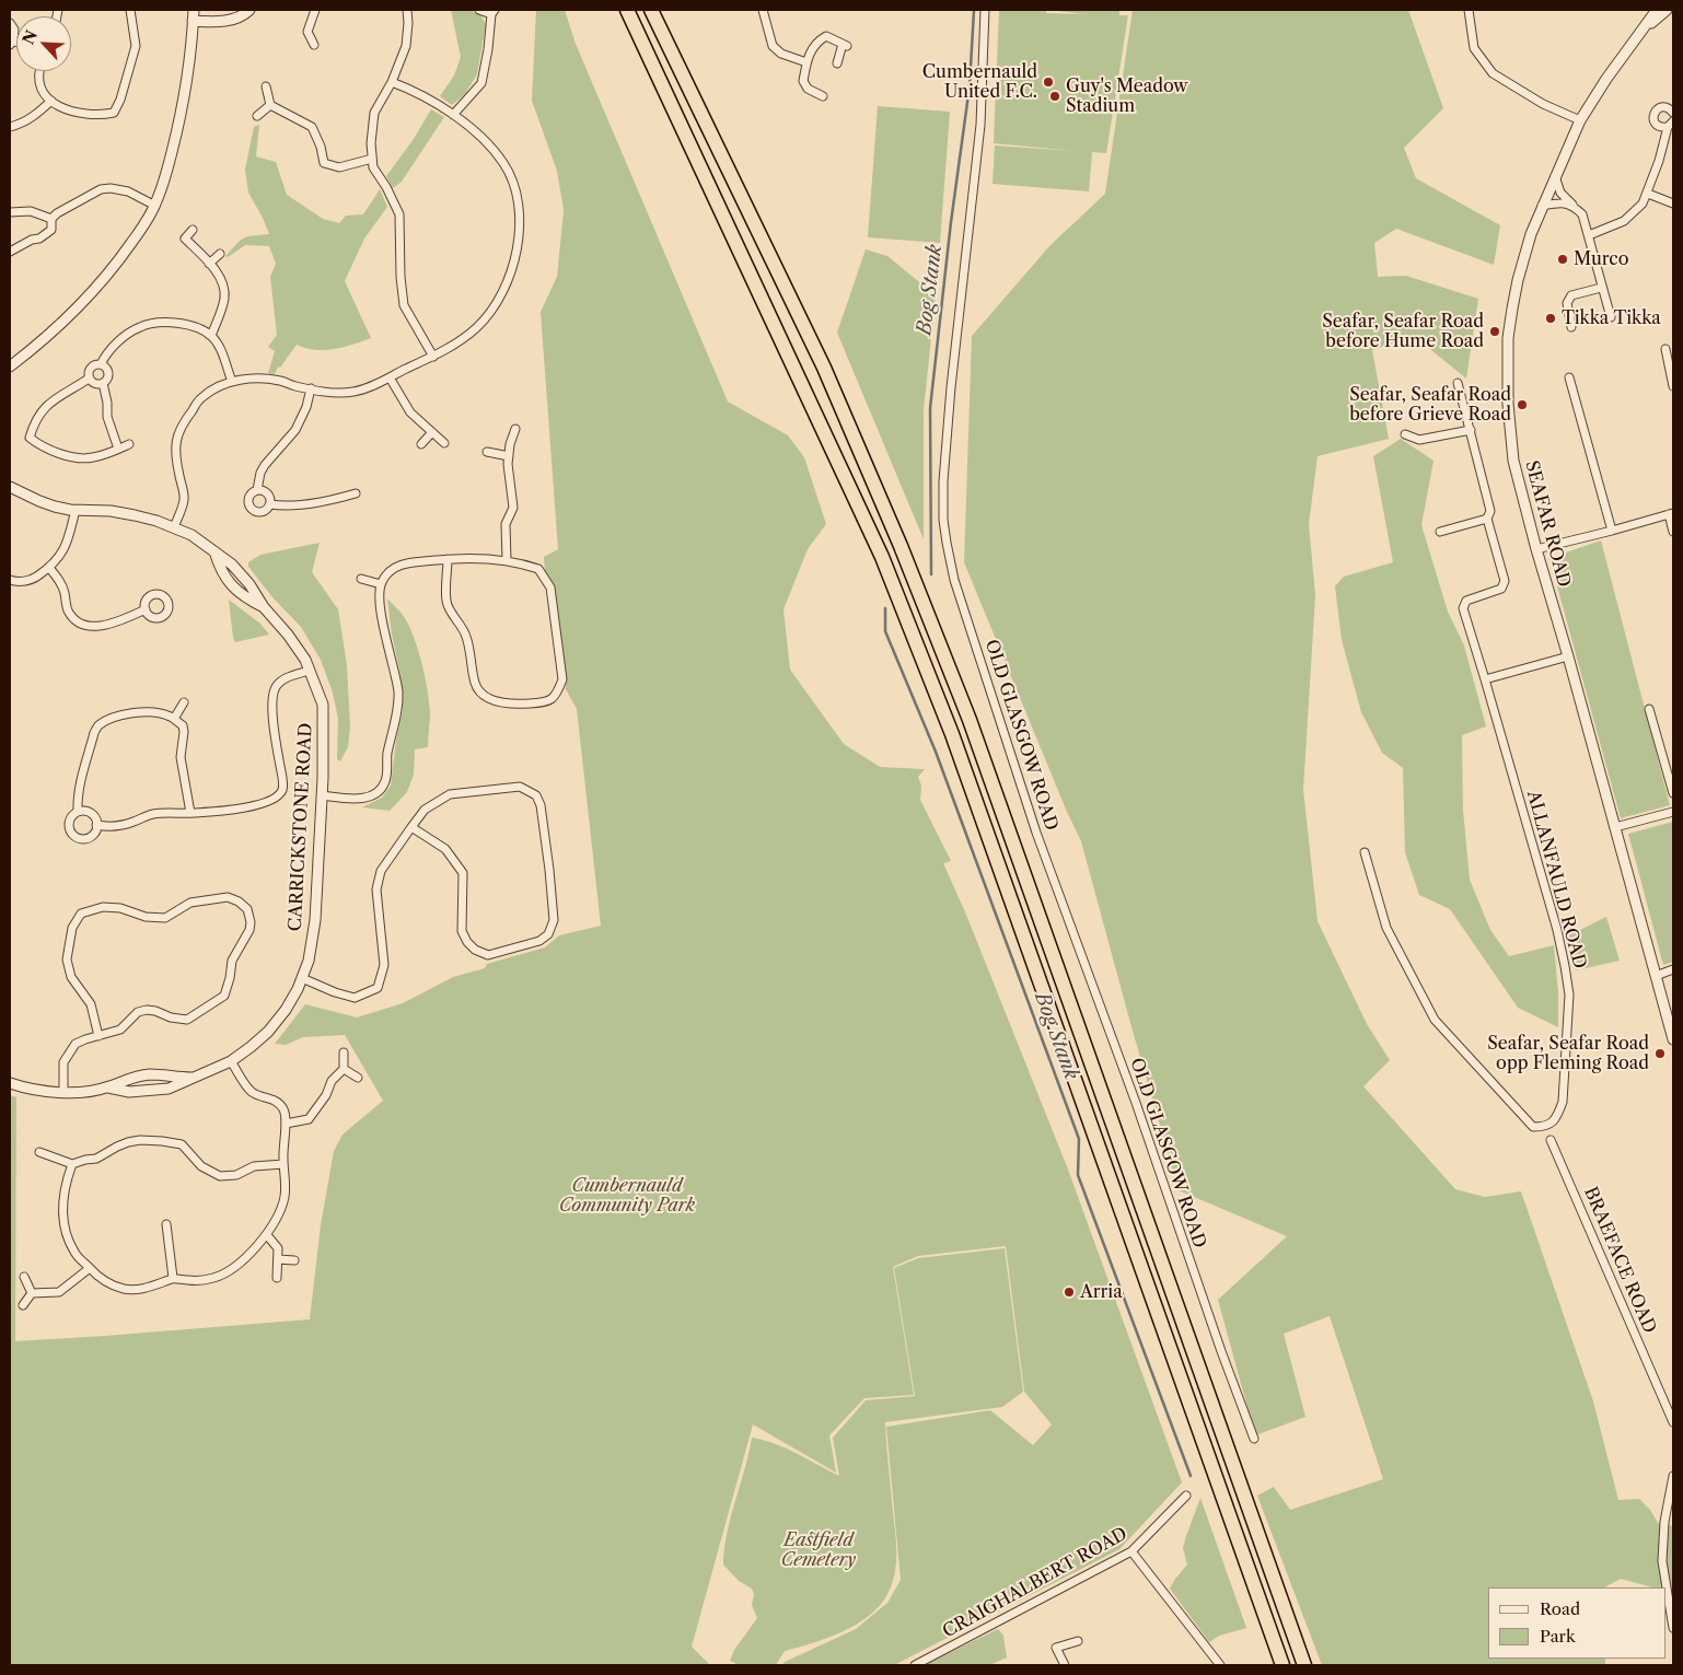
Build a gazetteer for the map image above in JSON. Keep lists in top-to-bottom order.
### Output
{
  "streets": {
    "street": [
      "SEAFAR ROAD",
      "OLD GLASGOW ROAD",
      "CARRICKSTONE ROAD",
      "ALLANFAULD ROAD",
      "BRAEFACE ROAD",
      "CRAIGHALBERT ROAD"
    ]
  },
  "water": ["Bog Stank"],
  "parks": ["Cumbernauld Community Park", "Eastfield Cemetery"],
  "places": [
    "Cumbernauld United F.C.",
    "Guy's Meadow Stadium",
    "Murco",
    "Tikka Tikka",
    "Seafar, Seafar Road before Hume Road",
    "Seafar, Seafar Road before Grieve Road",
    "Seafar, Seafar Road opp Fleming Road",
    "Arria"
  ],
  "legend": ["Road", "Park"],
  "north": "top left"
}
